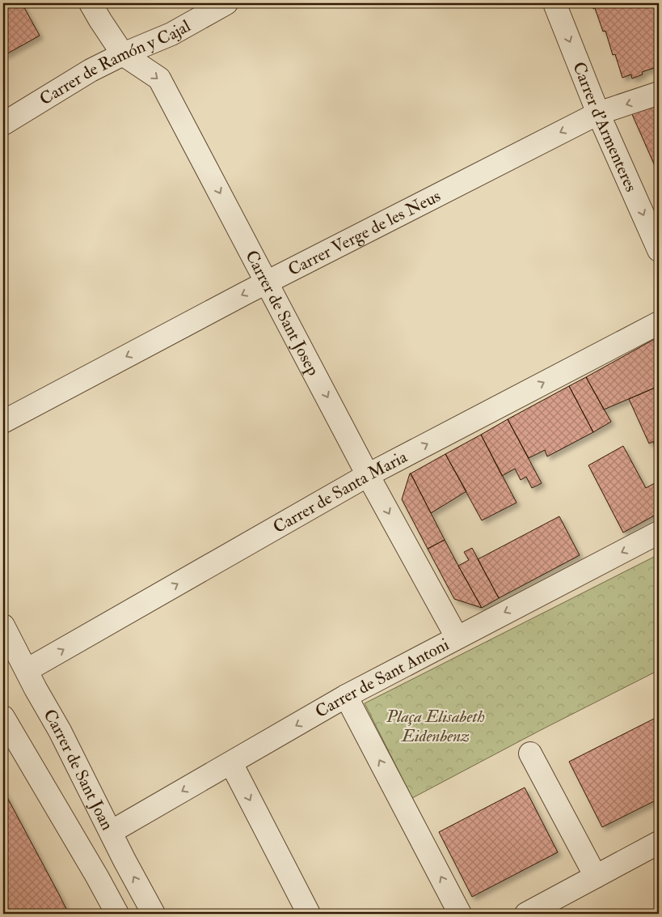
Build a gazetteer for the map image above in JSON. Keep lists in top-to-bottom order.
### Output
{
  "streets": {
    "street": [
      "Carrer de Ramón y Cajal",
      "Carrer d'Armenteres",
      "Carrer Verge de les Neus",
      "Carrer de Sant Josep",
      "Carrer de Santa Maria",
      "Carrer de Sant Antoni",
      "Carrer de Sant Joan"
    ]
  },
  "crossings": [
    ["Carrer de Ramón y Cajal", "Carrer de Sant Josep"],
    ["Carrer d'Armenteres", "Carrer Verge de les Neus"],
    ["Carrer Verge de les Neus", "Carrer de Sant Josep"],
    ["Carrer de Sant Josep", "Carrer de Santa Maria"],
    ["Carrer de Sant Josep", "Carrer de Sant Antoni"],
    ["Carrer de Santa Maria", "Carrer de Sant Joan"],
    ["Carrer de Sant Antoni", "Carrer de Sant Joan"]
  ],
  "one_way": [
    "Carrer d'Armenteres",
    "Carrer Verge de les Neus",
    "Carrer de Sant Josep",
    "Carrer de Santa Maria",
    "Carrer de Sant Antoni"
  ],
  "parks": ["Plaça Elisabeth Eidenbenz"]
}
